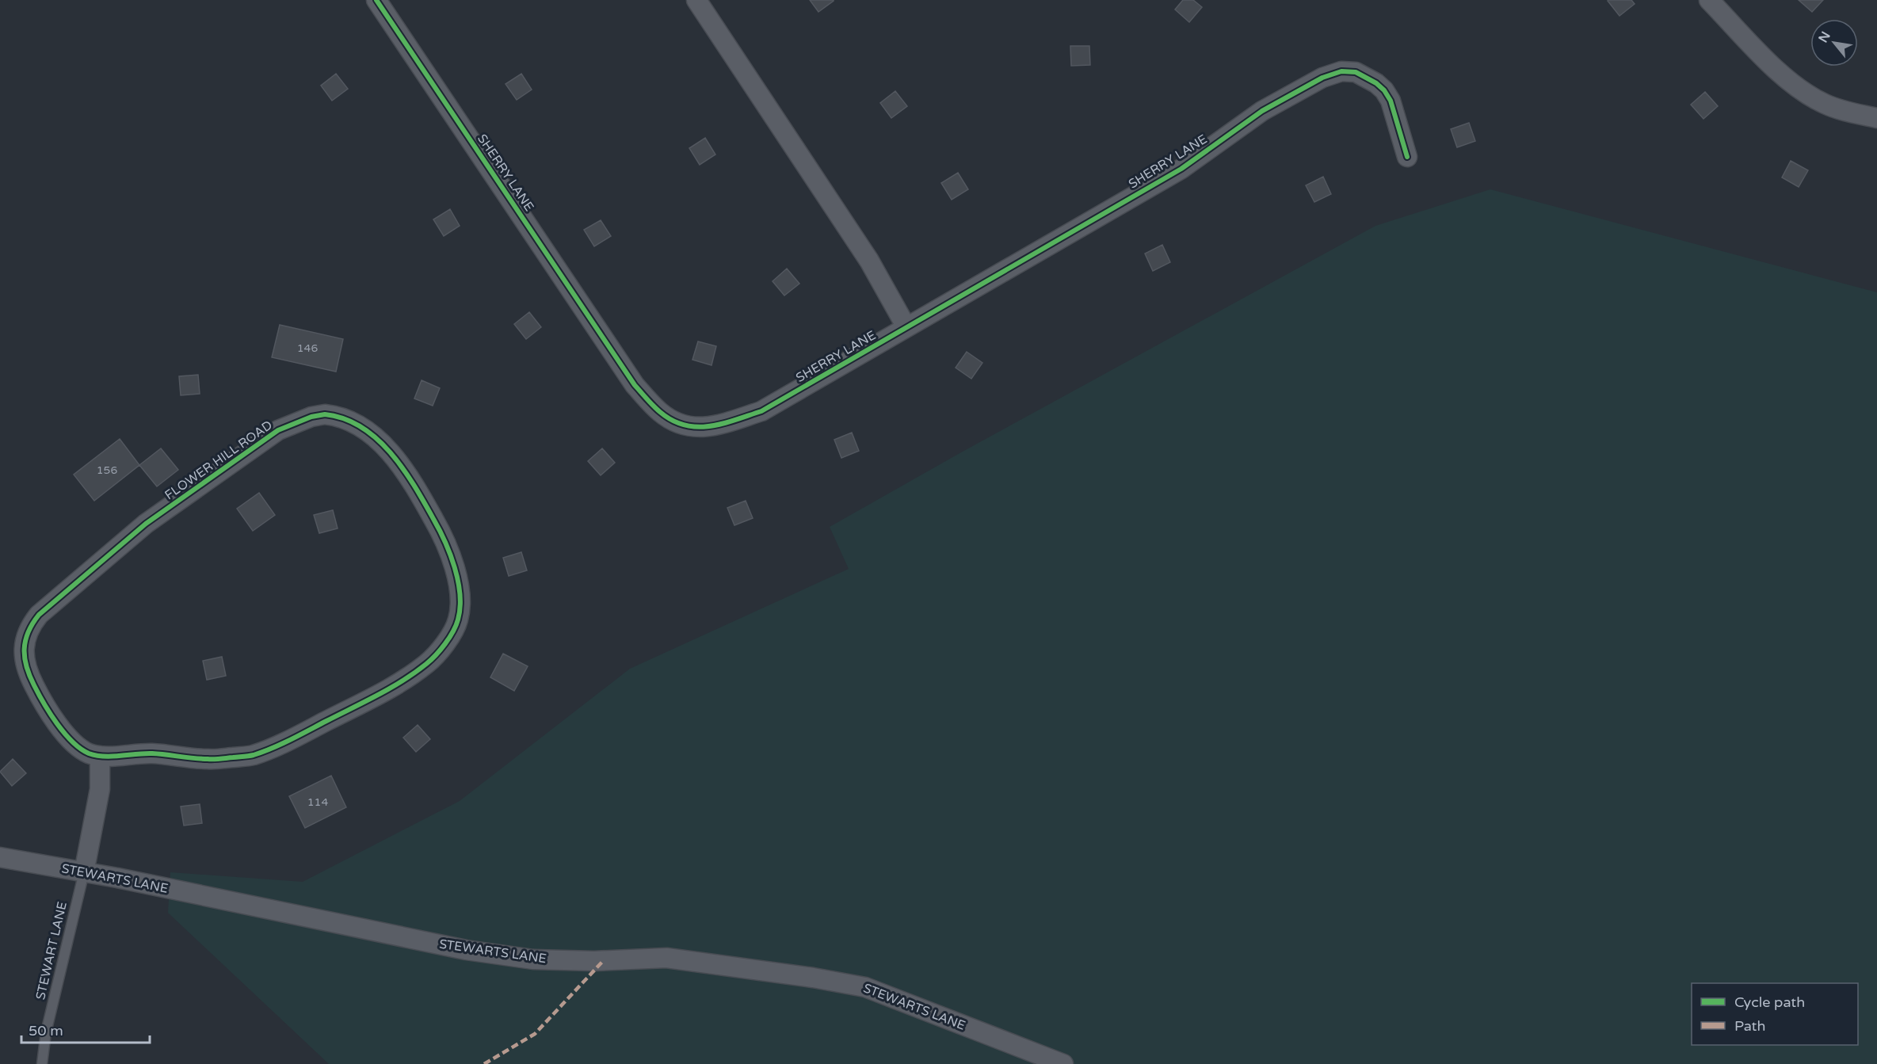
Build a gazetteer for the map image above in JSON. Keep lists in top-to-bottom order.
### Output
{
  "streets": {
    "street": ["SHERRY LANE", "FLOWER HILL ROAD", "STEWARTS LANE"],
    "lane": ["STEWART LANE"]
  },
  "crossings": [
    ["STEWARTS LANE", "STEWART LANE"]
  ],
  "house_numbers": ["146", "156", "114"],
  "legend": ["Cycle path", "Path"],
  "scale_bar": "50 m",
  "north": "top left"
}
